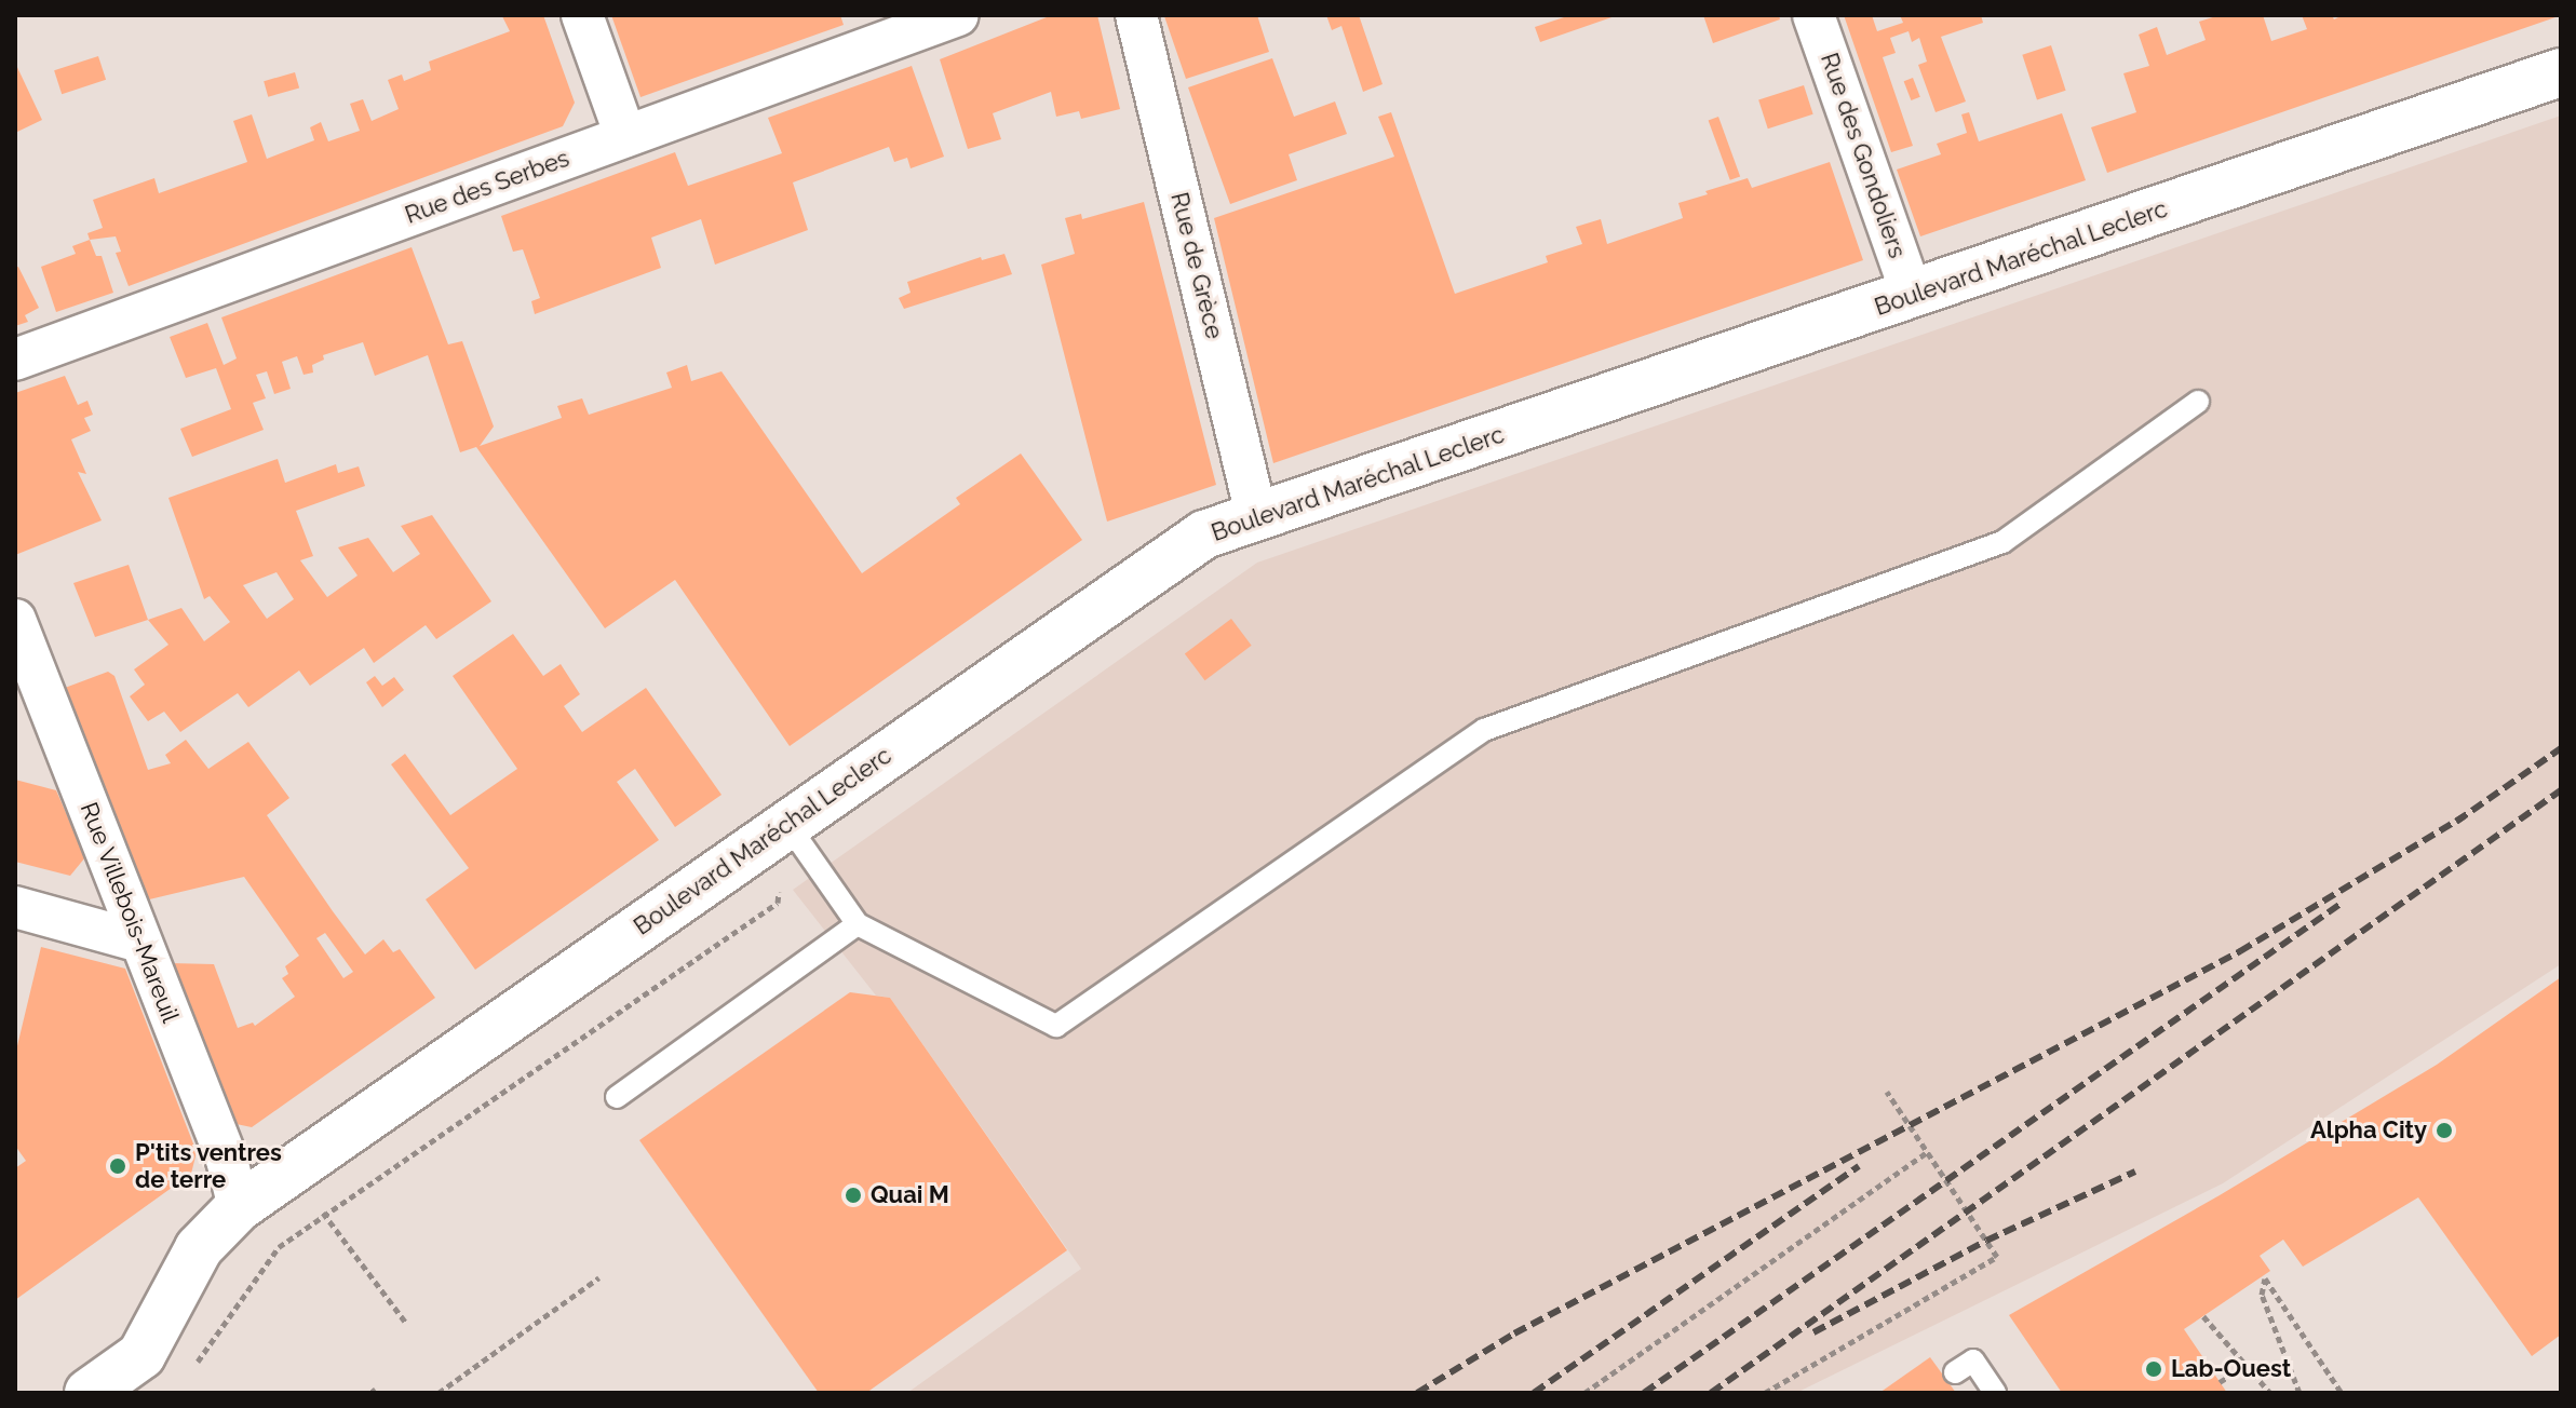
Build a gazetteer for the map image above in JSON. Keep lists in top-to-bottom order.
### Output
{
  "streets": {
    "street": [
      "Rue des Gondoliers",
      "Rue des Serbes",
      "Boulevard Maréchal Leclerc",
      "Rue de Grèce",
      "Rue Villebois-Mareuil"
    ]
  },
  "crossings": [
    ["Rue des Gondoliers", "Boulevard Maréchal Leclerc"],
    ["Boulevard Maréchal Leclerc", "Rue de Grèce"],
    ["Boulevard Maréchal Leclerc", "Rue Villebois-Mareuil"]
  ],
  "places": [
    "Alpha City",
    "P'tits ventres de terre",
    "Quai M",
    "Lab-Ouest"
  ]
}
